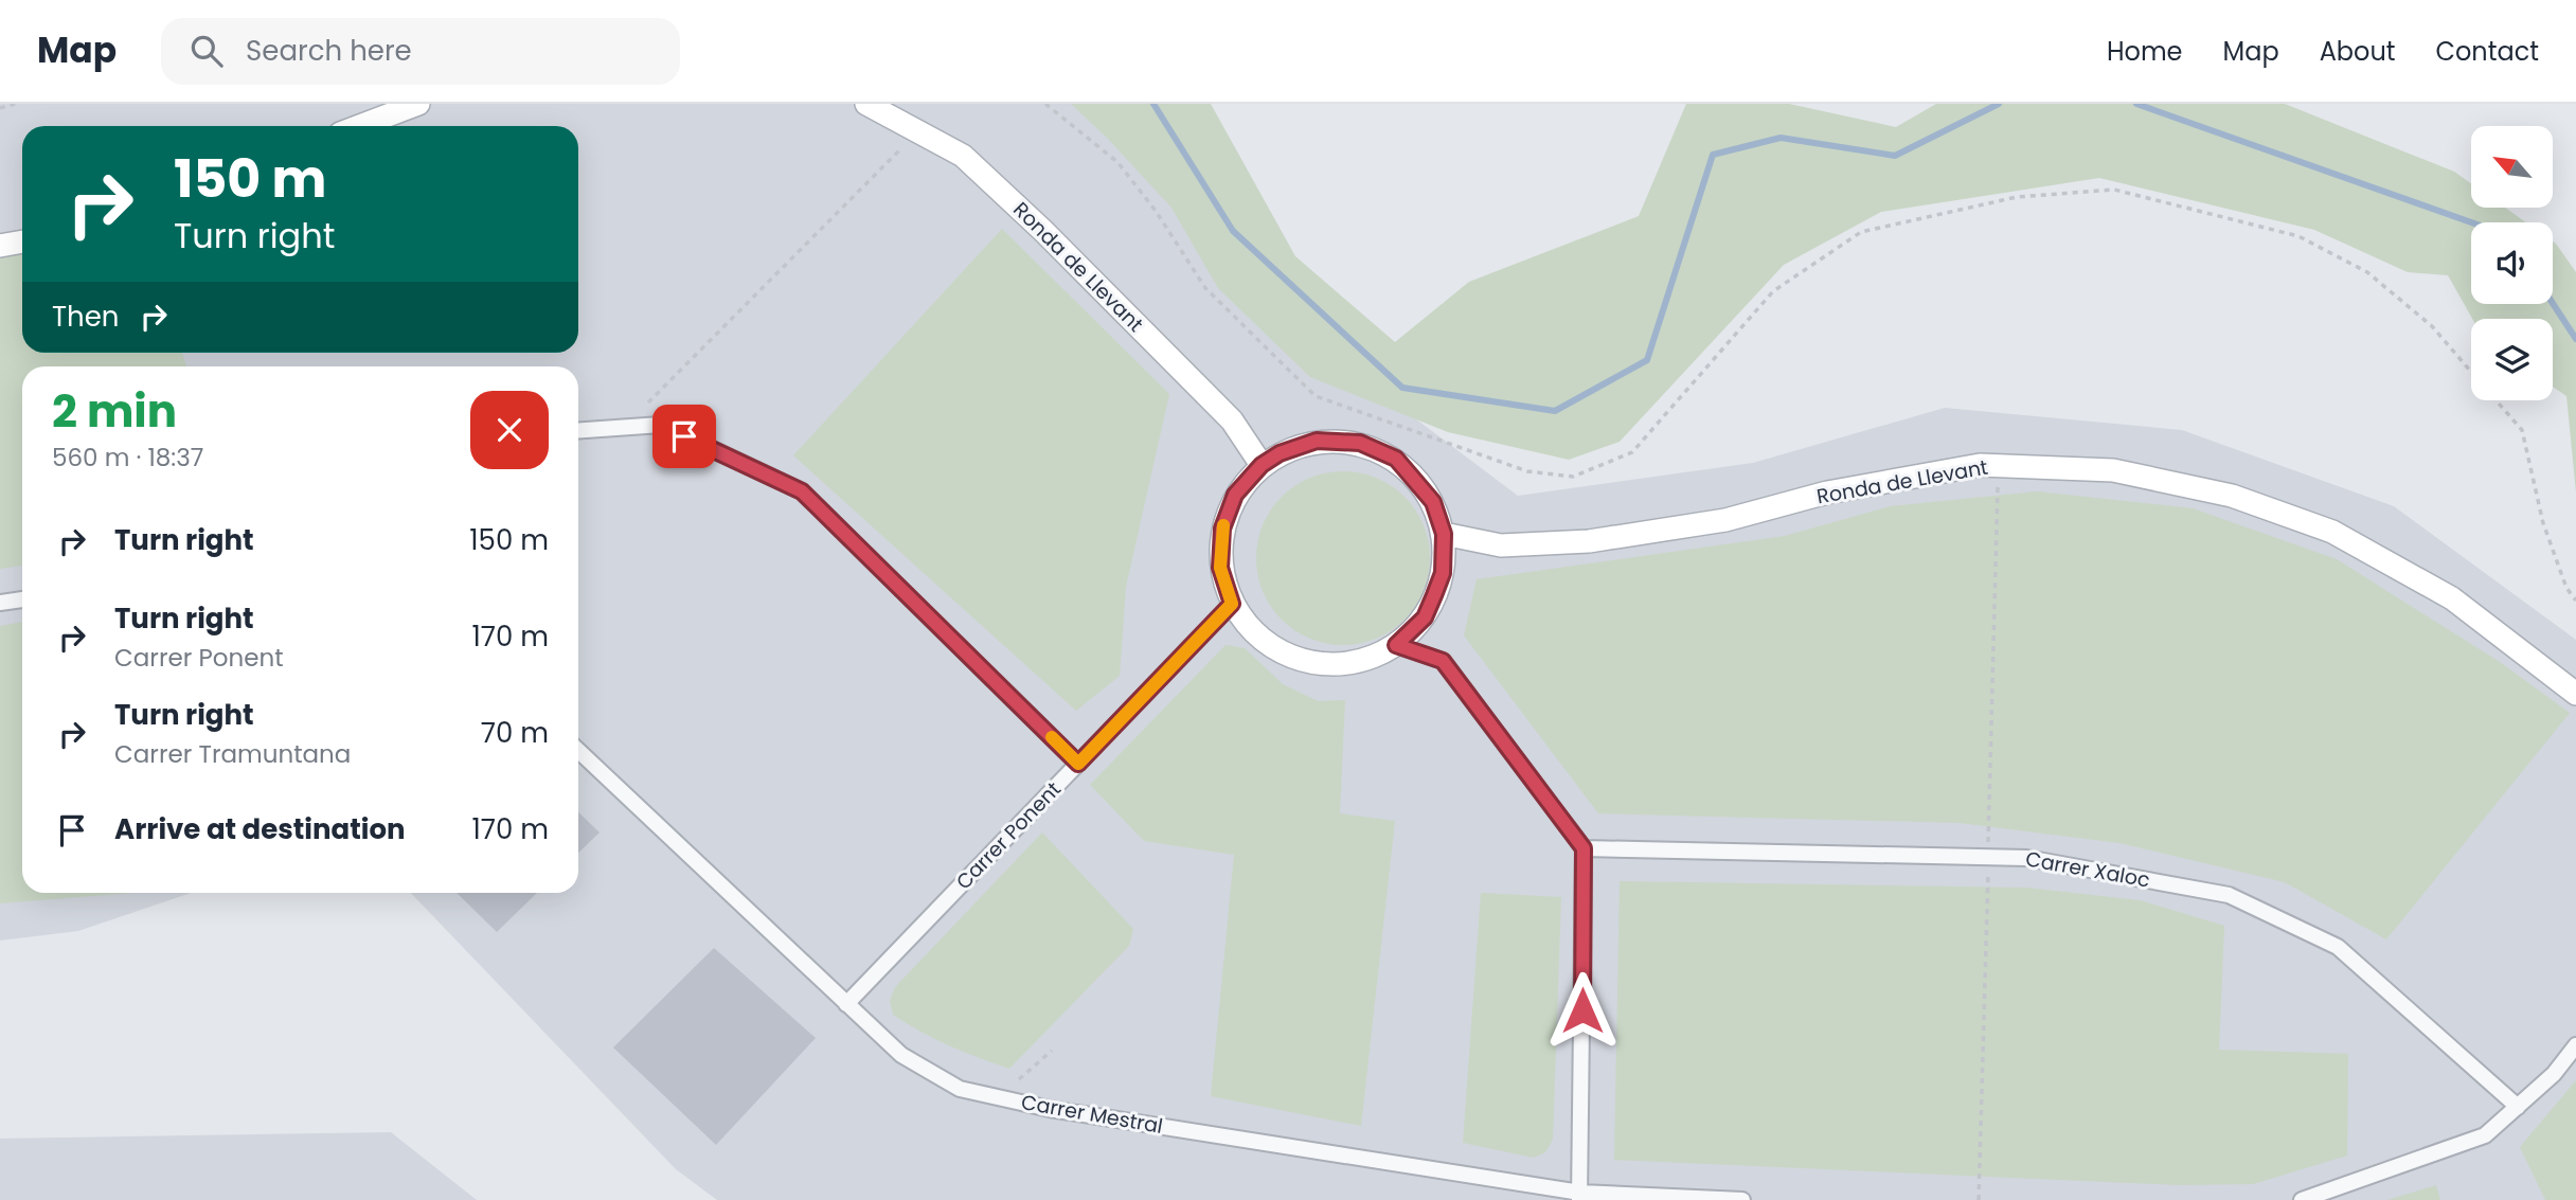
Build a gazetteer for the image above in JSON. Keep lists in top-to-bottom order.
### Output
{
  "streets": {
    "main road": ["Ronda de Llevant"],
    "street": ["Carrer Ponent", "Carrer Xaloc", "Carrer Mestral"]
  },
  "crossings": [
    ["Ronda de Llevant", "Carrer Ponent"],
    ["Carrer Ponent", "Carrer Mestral"]
  ],
  "north": "top left",
  "page": {
    "header": "Map",
    "search": "Search here",
    "nav": [
      "Home",
      "Map",
      "About",
      "Contact"
    ],
    "turn": ["150 m", "Turn right"],
    "then": "Then",
    "heading": ["2 min", "560 m · 18:37"],
    "list": [
      {
        "name": "Turn right",
        "value": "150 m"
      },
      {
        "name": "Turn right",
        "note": "Carrer Ponent",
        "value": "170 m"
      },
      {
        "name": "Turn right",
        "note": "Carrer Tramuntana",
        "value": "70 m"
      },
      {
        "name": "Arrive at destination",
        "value": "170 m"
      }
    ]
  }
}
